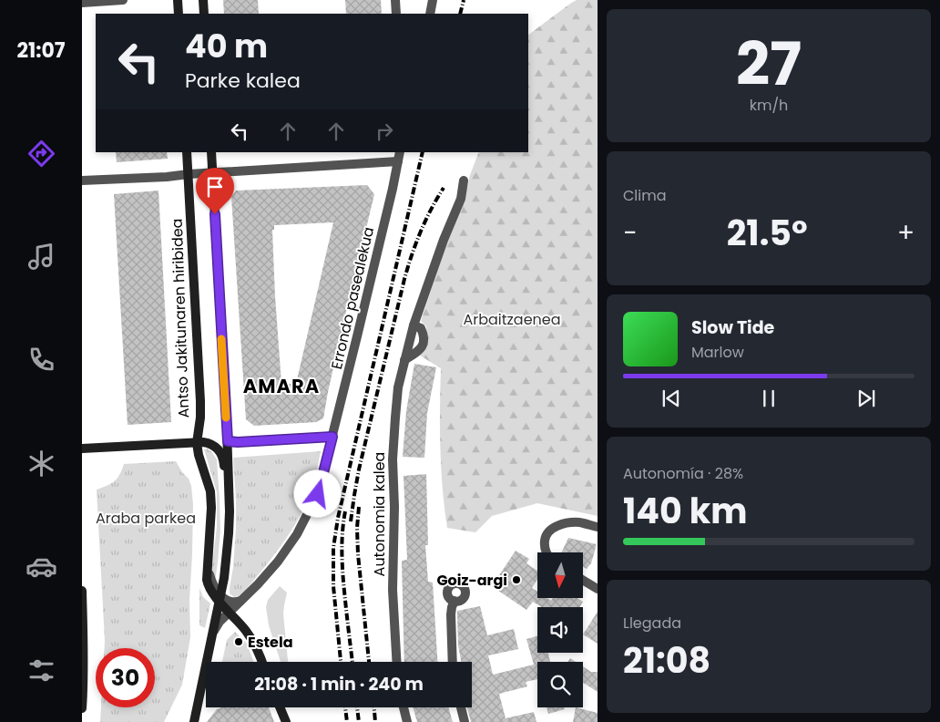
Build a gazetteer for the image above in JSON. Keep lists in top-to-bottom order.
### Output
{
  "streets": {
    "main road": ["Antso Jakitunaren hiribidea"],
    "street": ["Errondo pasealekua", "Autonomia kalea"]
  },
  "districts": ["AMARA"],
  "parks": ["Arbaitzaenea", "Araba parkea"],
  "places": ["Goiz-argi", "Estela"],
  "north": "bottom",
  "page": {
    "tabs": "21:07",
    "tile": [
      ["27", "km/h"],
      "Clima",
      ["Autonomía · 28%", "140 km"],
      ["Llegada", "21:08"]
    ],
    "turn": ["40 m", "Parke kalea"],
    "heat": ["−", "21.5°", "+"],
    "song": ["Slow Tide", "Marlow"],
    "limit": "30",
    "trip": "21:08 · 1 min · 240 m"
  }
}
